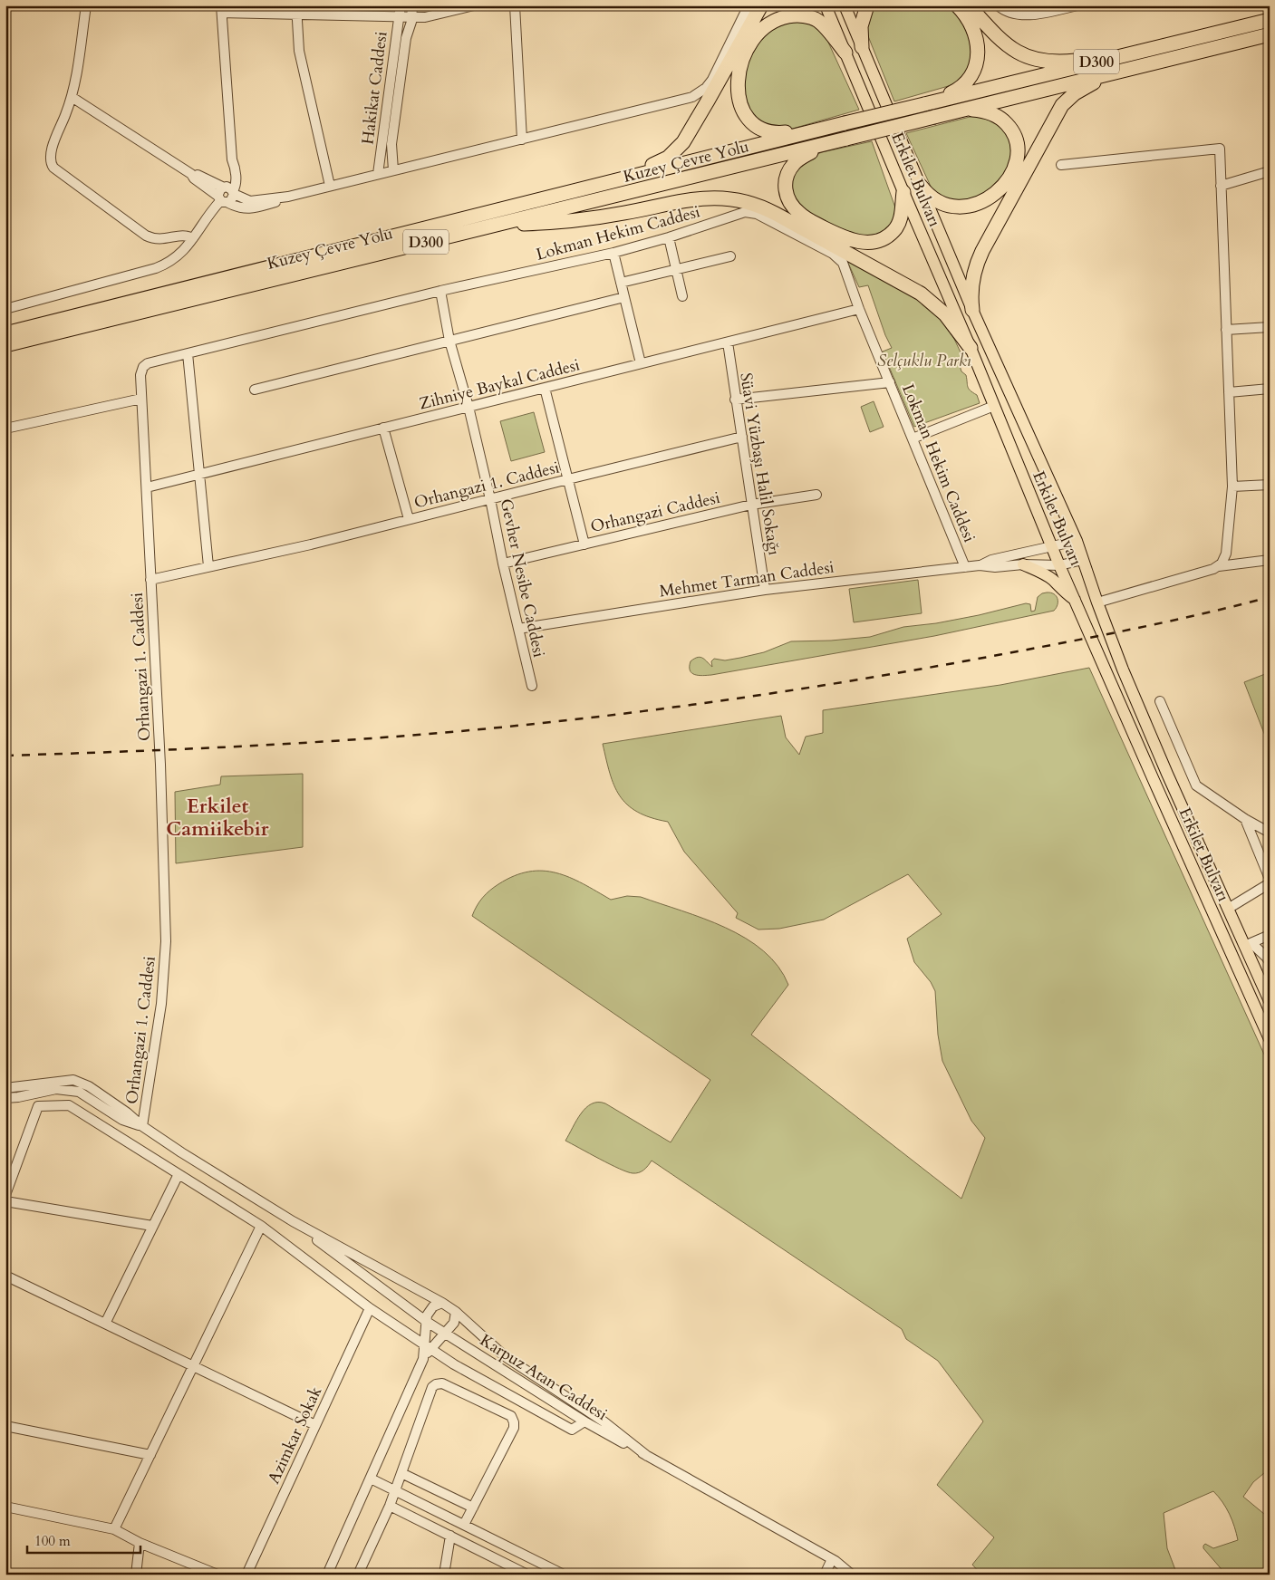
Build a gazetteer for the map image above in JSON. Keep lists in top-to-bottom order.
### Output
{
  "streets": {
    "highway": ["D300", "Kuzey Çevre Yolu"],
    "main road": ["Erkilet Bulvarı"],
    "street": [
      "Hakikat Caddesi",
      "Lokman Hekim Caddesi",
      "Zihniye Baykal Caddesi",
      "Süavi Yüzbaşı Halil Sokağı",
      "Orhangazi 1. Caddesi",
      "Orhangazi Caddesi",
      "Gevher Nesibe Caddesi",
      "Mehmet Tarman Caddesi",
      "Karpuz Atan Caddesi",
      "Azimkar Sokak"
    ]
  },
  "crossings": [
    ["D300", "Kuzey Çevre Yolu"],
    ["Erkilet Bulvarı", "Mehmet Tarman Caddesi"],
    ["Lokman Hekim Caddesi", "Zihniye Baykal Caddesi"],
    ["Lokman Hekim Caddesi", "Gevher Nesibe Caddesi"],
    ["Lokman Hekim Caddesi", "Mehmet Tarman Caddesi"],
    ["Zihniye Baykal Caddesi", "Süavi Yüzbaşı Halil Sokağı"],
    ["Zihniye Baykal Caddesi", "Gevher Nesibe Caddesi"],
    ["Süavi Yüzbaşı Halil Sokağı", "Orhangazi 1. Caddesi"],
    ["Süavi Yüzbaşı Halil Sokağı", "Orhangazi Caddesi"],
    ["Süavi Yüzbaşı Halil Sokağı", "Mehmet Tarman Caddesi"],
    ["Orhangazi 1. Caddesi", "Gevher Nesibe Caddesi"],
    ["Orhangazi 1. Caddesi", "Karpuz Atan Caddesi"],
    ["Orhangazi Caddesi", "Gevher Nesibe Caddesi"],
    ["Gevher Nesibe Caddesi", "Mehmet Tarman Caddesi"]
  ],
  "districts": ["Erkilet Camiikebir"],
  "parks": ["Selçuklu Parkı"],
  "scale_bar": "100 m"
}
